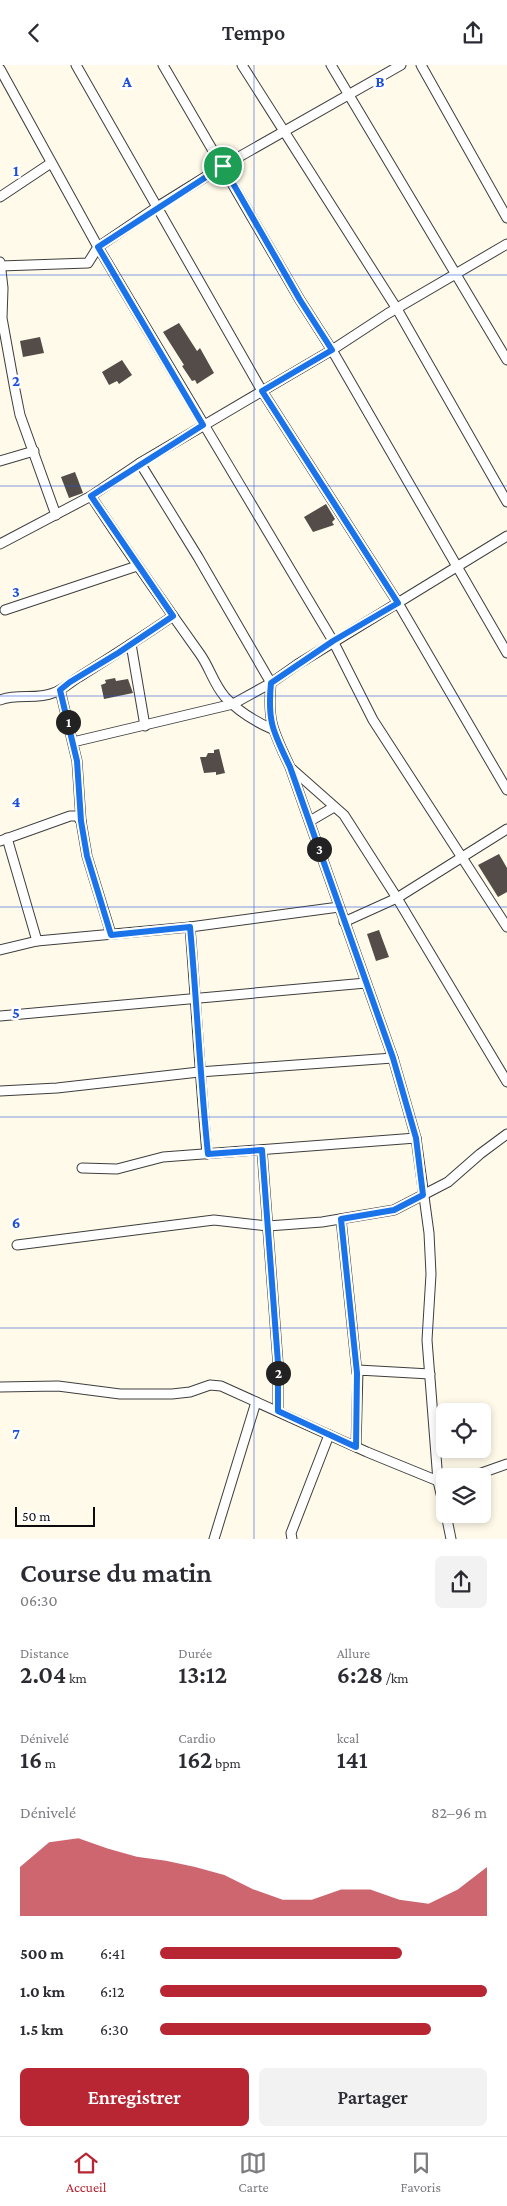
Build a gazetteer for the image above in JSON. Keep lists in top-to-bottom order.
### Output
{
  "scale_bar": "50 m",
  "page": {
    "header": "Tempo",
    "pins": ["1", "3", "2"],
    "scale": "50 m",
    "heading": ["Course du matin", "06:30"],
    "stats": [
      ["Distance", "2.04 km"],
      ["Durée", "13:12"],
      ["Allure", "6:28 /km"],
      ["Dénivelé", "16 m"],
      ["Cardio", "162 bpm"],
      ["kcal", "141"]
    ],
    "chart": ["Dénivelé", "82–96 m"],
    "list": [
      {
        "name": "500 m",
        "note": "6:41"
      },
      {
        "name": "1.0 km",
        "note": "6:12"
      },
      {
        "name": "1.5 km",
        "note": "6:30"
      }
    ],
    "buttons": ["Enregistrer", "Partager"],
    "tabs": ["Accueil", "Carte", "Favoris"]
  },
  "grid": {
    "columns": ["A", "B"],
    "rows": [
      "1",
      "2",
      "3",
      "4",
      "5",
      "6",
      "7"
    ]
  }
}
